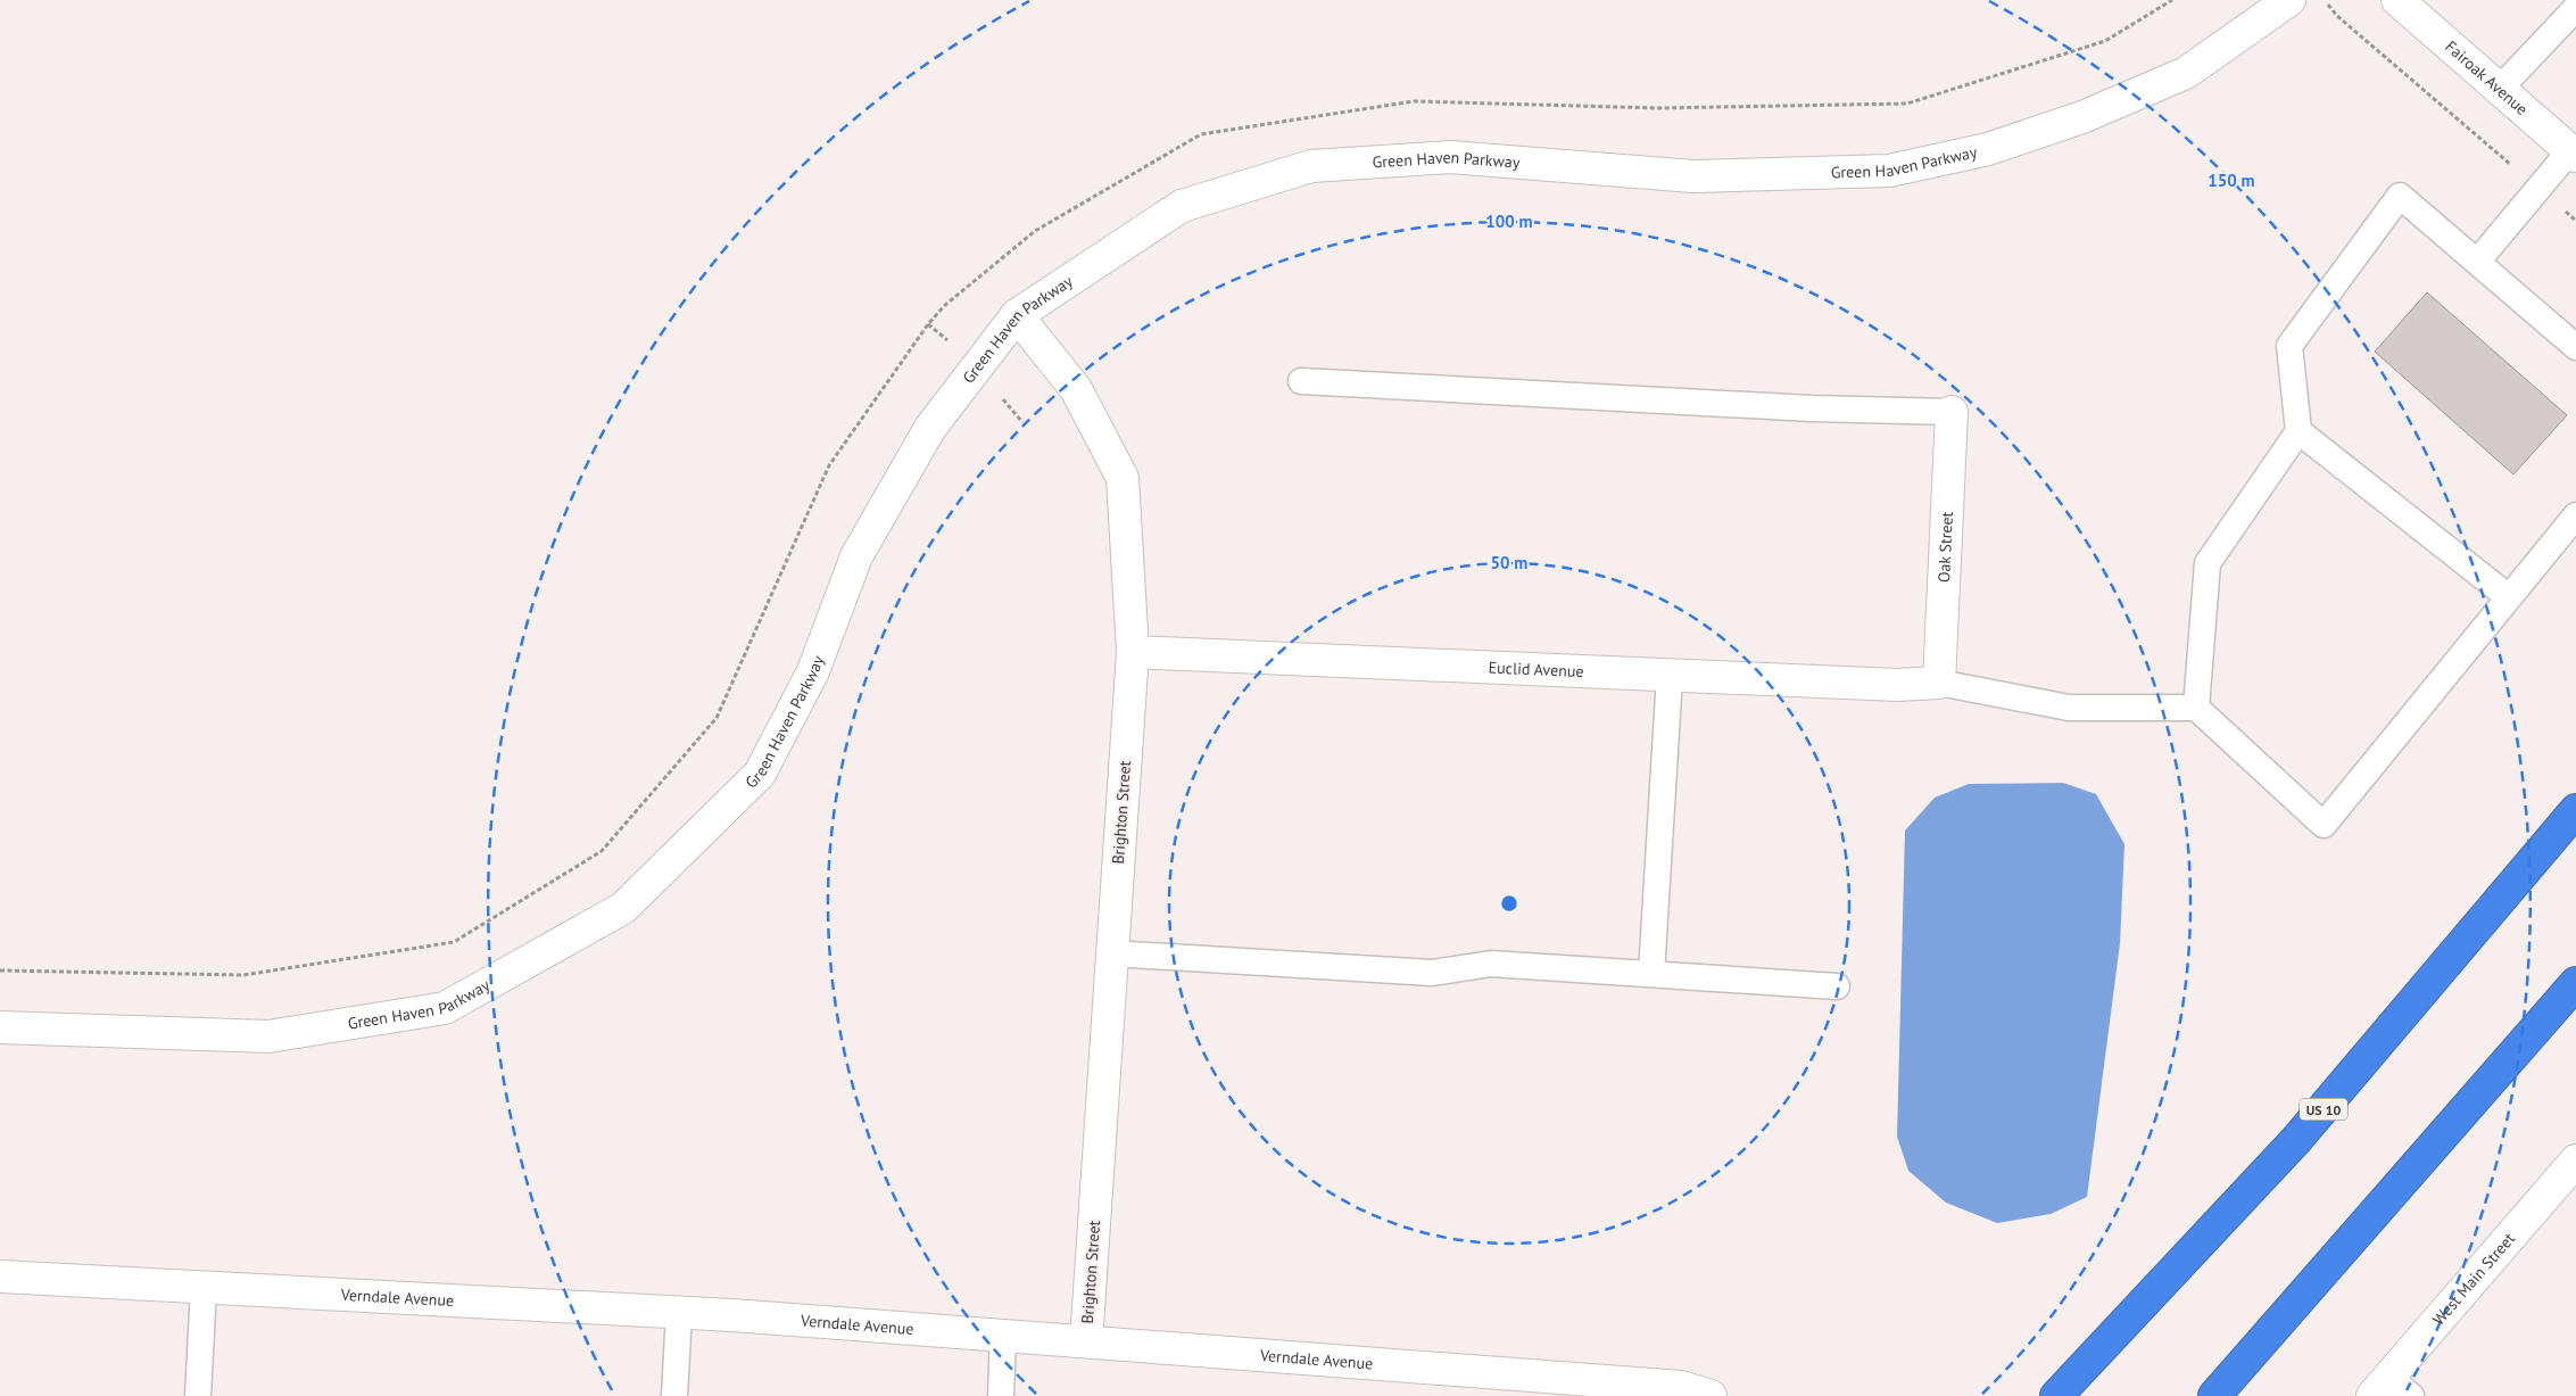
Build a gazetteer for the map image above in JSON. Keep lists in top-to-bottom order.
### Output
{
  "streets": {
    "highway": ["US 10"],
    "street": [
      "Fairoak Avenue",
      "Green Haven Parkway",
      "Oak Street",
      "Euclid Avenue",
      "Brighton Street",
      "West Main Street",
      "Verndale Avenue"
    ]
  },
  "crossings": [
    ["Green Haven Parkway", "Brighton Street"],
    ["Oak Street", "Euclid Avenue"],
    ["Euclid Avenue", "Brighton Street"],
    ["Brighton Street", "Verndale Avenue"]
  ],
  "rings": ["150 m", "100 m", "50 m"]
}
